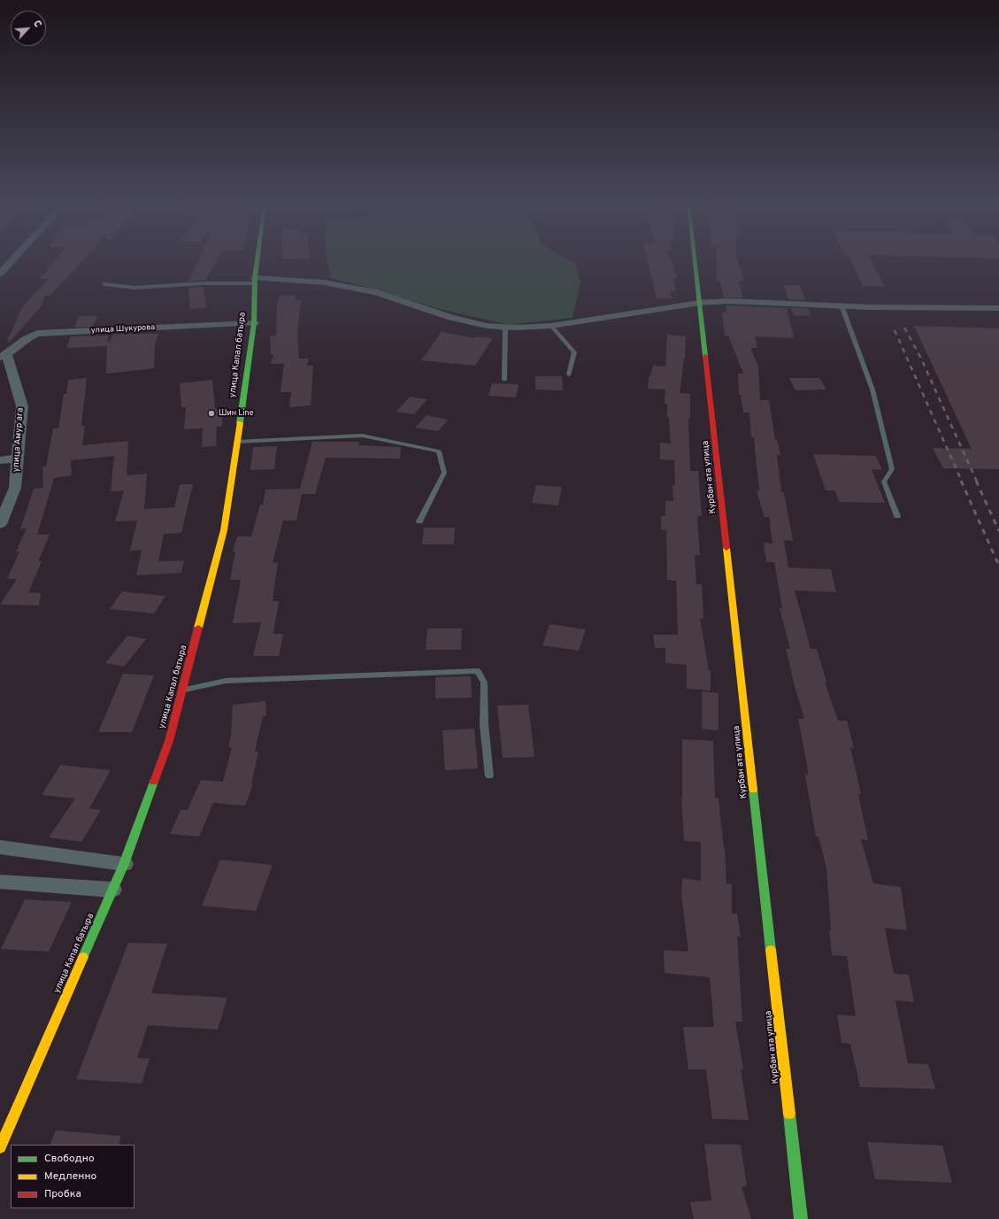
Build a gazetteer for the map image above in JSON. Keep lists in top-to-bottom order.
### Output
{
  "streets": {
    "street": [
      "улица Шукурова",
      "улица Капал батыра",
      "улица Амур ага",
      "Курбан ата улица"
    ]
  },
  "crossings": [
    ["улица Шукурова", "улица Капал батыра"],
    ["улица Шукурова", "улица Амур ага"]
  ],
  "places": ["Шин Line"],
  "legend": ["Свободно", "Медленно", "Пробка"],
  "north": "top right"
}
